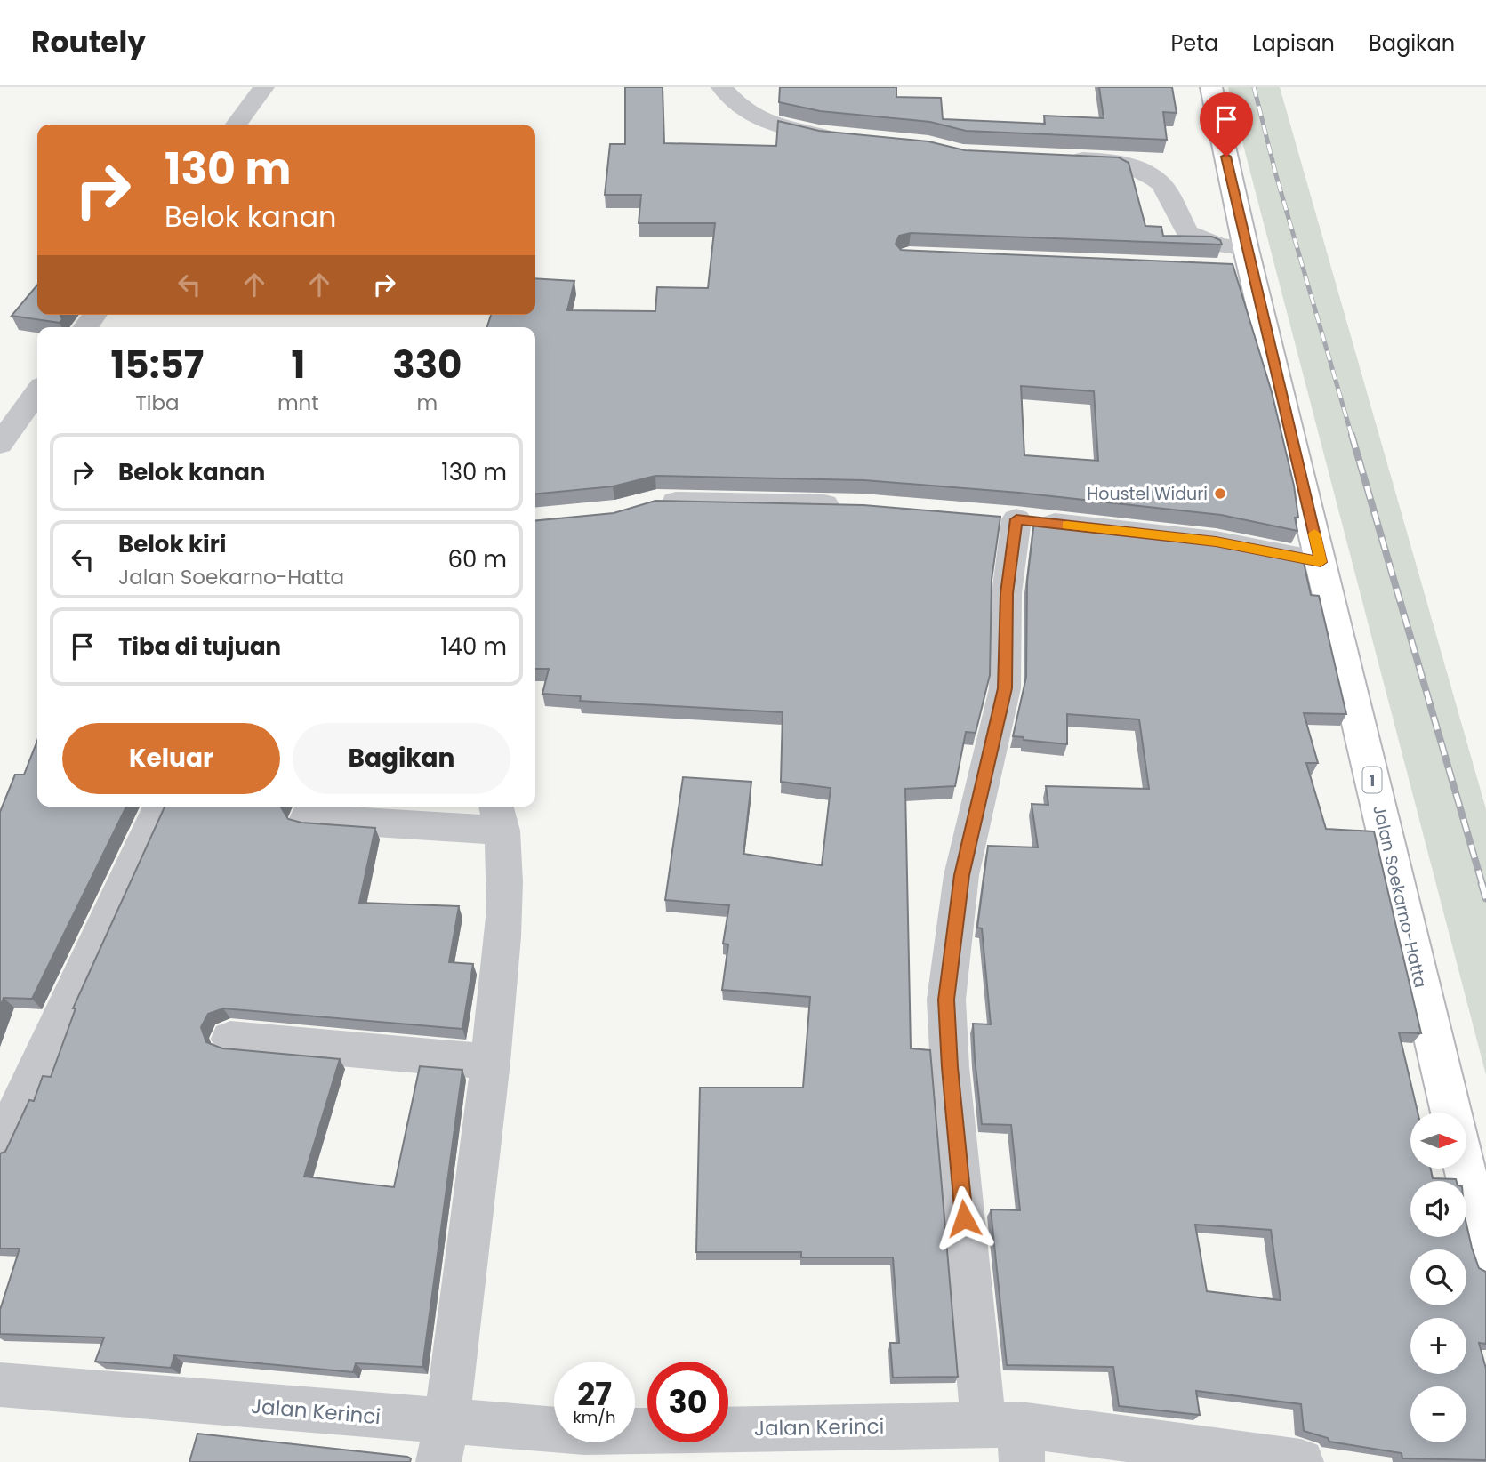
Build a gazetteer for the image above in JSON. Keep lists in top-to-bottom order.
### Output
{
  "streets": {
    "highway": ["1", "Jalan Soekarno-Hatta"],
    "street": ["Jalan Kerinci"]
  },
  "places": ["Houstel Widuri"],
  "north": "right",
  "page": {
    "header": "Routely",
    "nav": ["Peta", "Lapisan", "Bagikan"],
    "turn": ["130 m", "Belok kanan"],
    "eta": [
      "15:57",
      "Tiba",
      "1",
      "mnt",
      "330",
      "m"
    ],
    "list": [
      {
        "name": "Belok kanan",
        "value": "130 m"
      },
      {
        "name": "Belok kiri",
        "note": "Jalan Soekarno-Hatta",
        "value": "60 m"
      },
      {
        "name": "Tiba di tujuan",
        "value": "140 m"
      }
    ],
    "buttons": ["Keluar", "Bagikan"],
    "map_buttons": ["+", "−"],
    "speed": "27 km/h",
    "limit": "30"
  }
}
